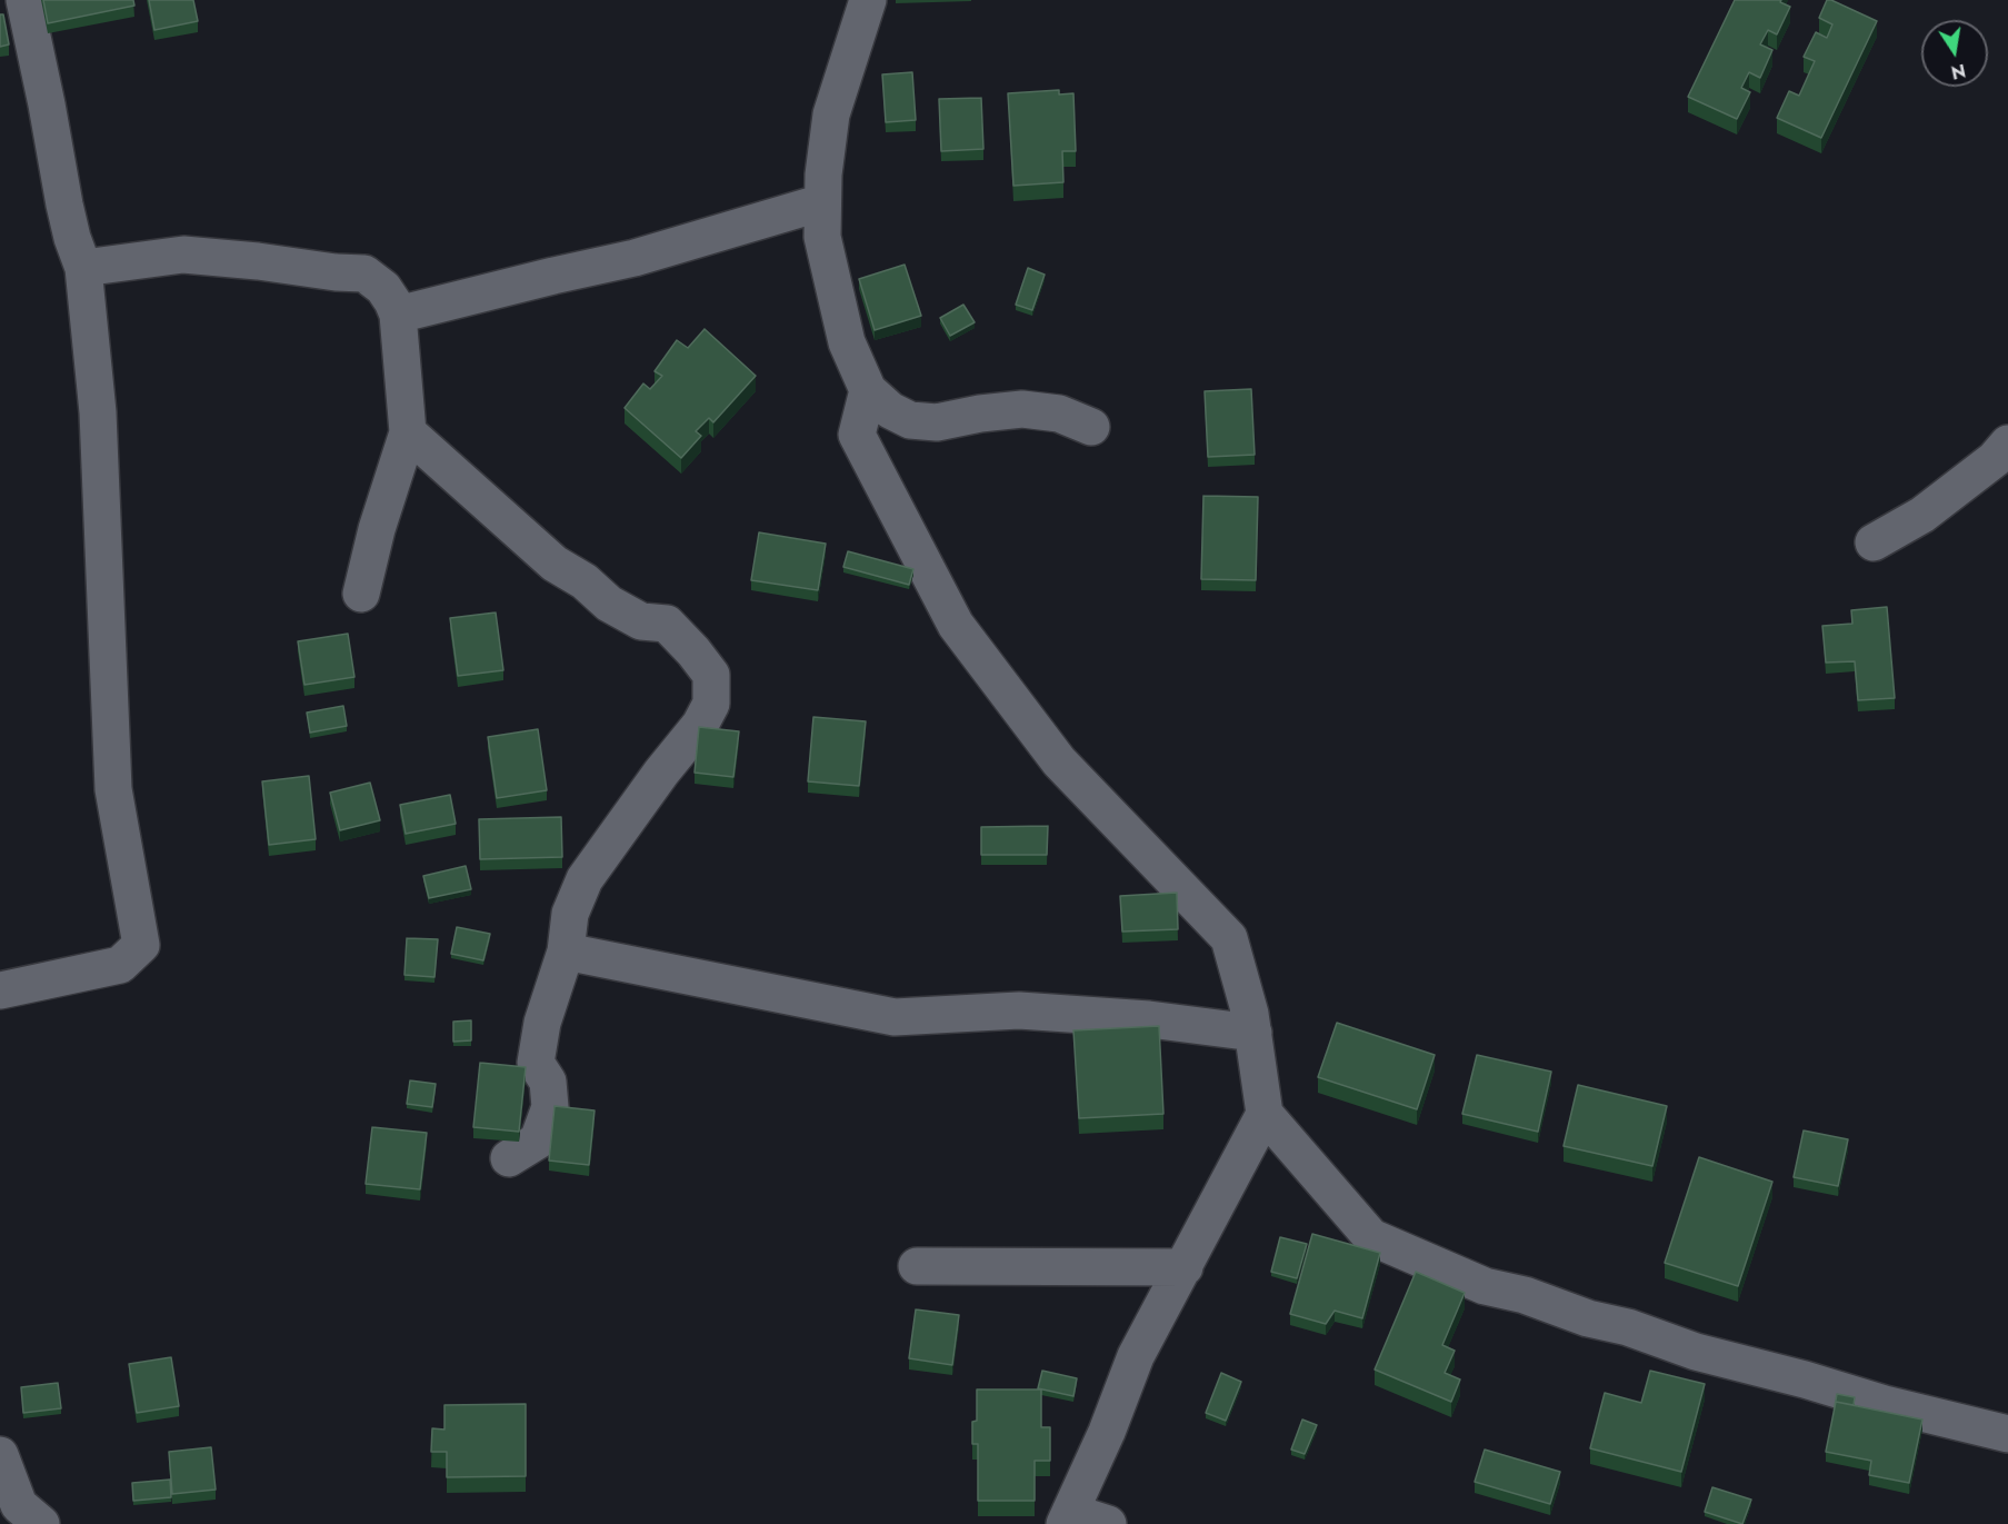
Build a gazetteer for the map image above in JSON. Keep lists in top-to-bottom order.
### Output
{
  "north": "bottom"
}
